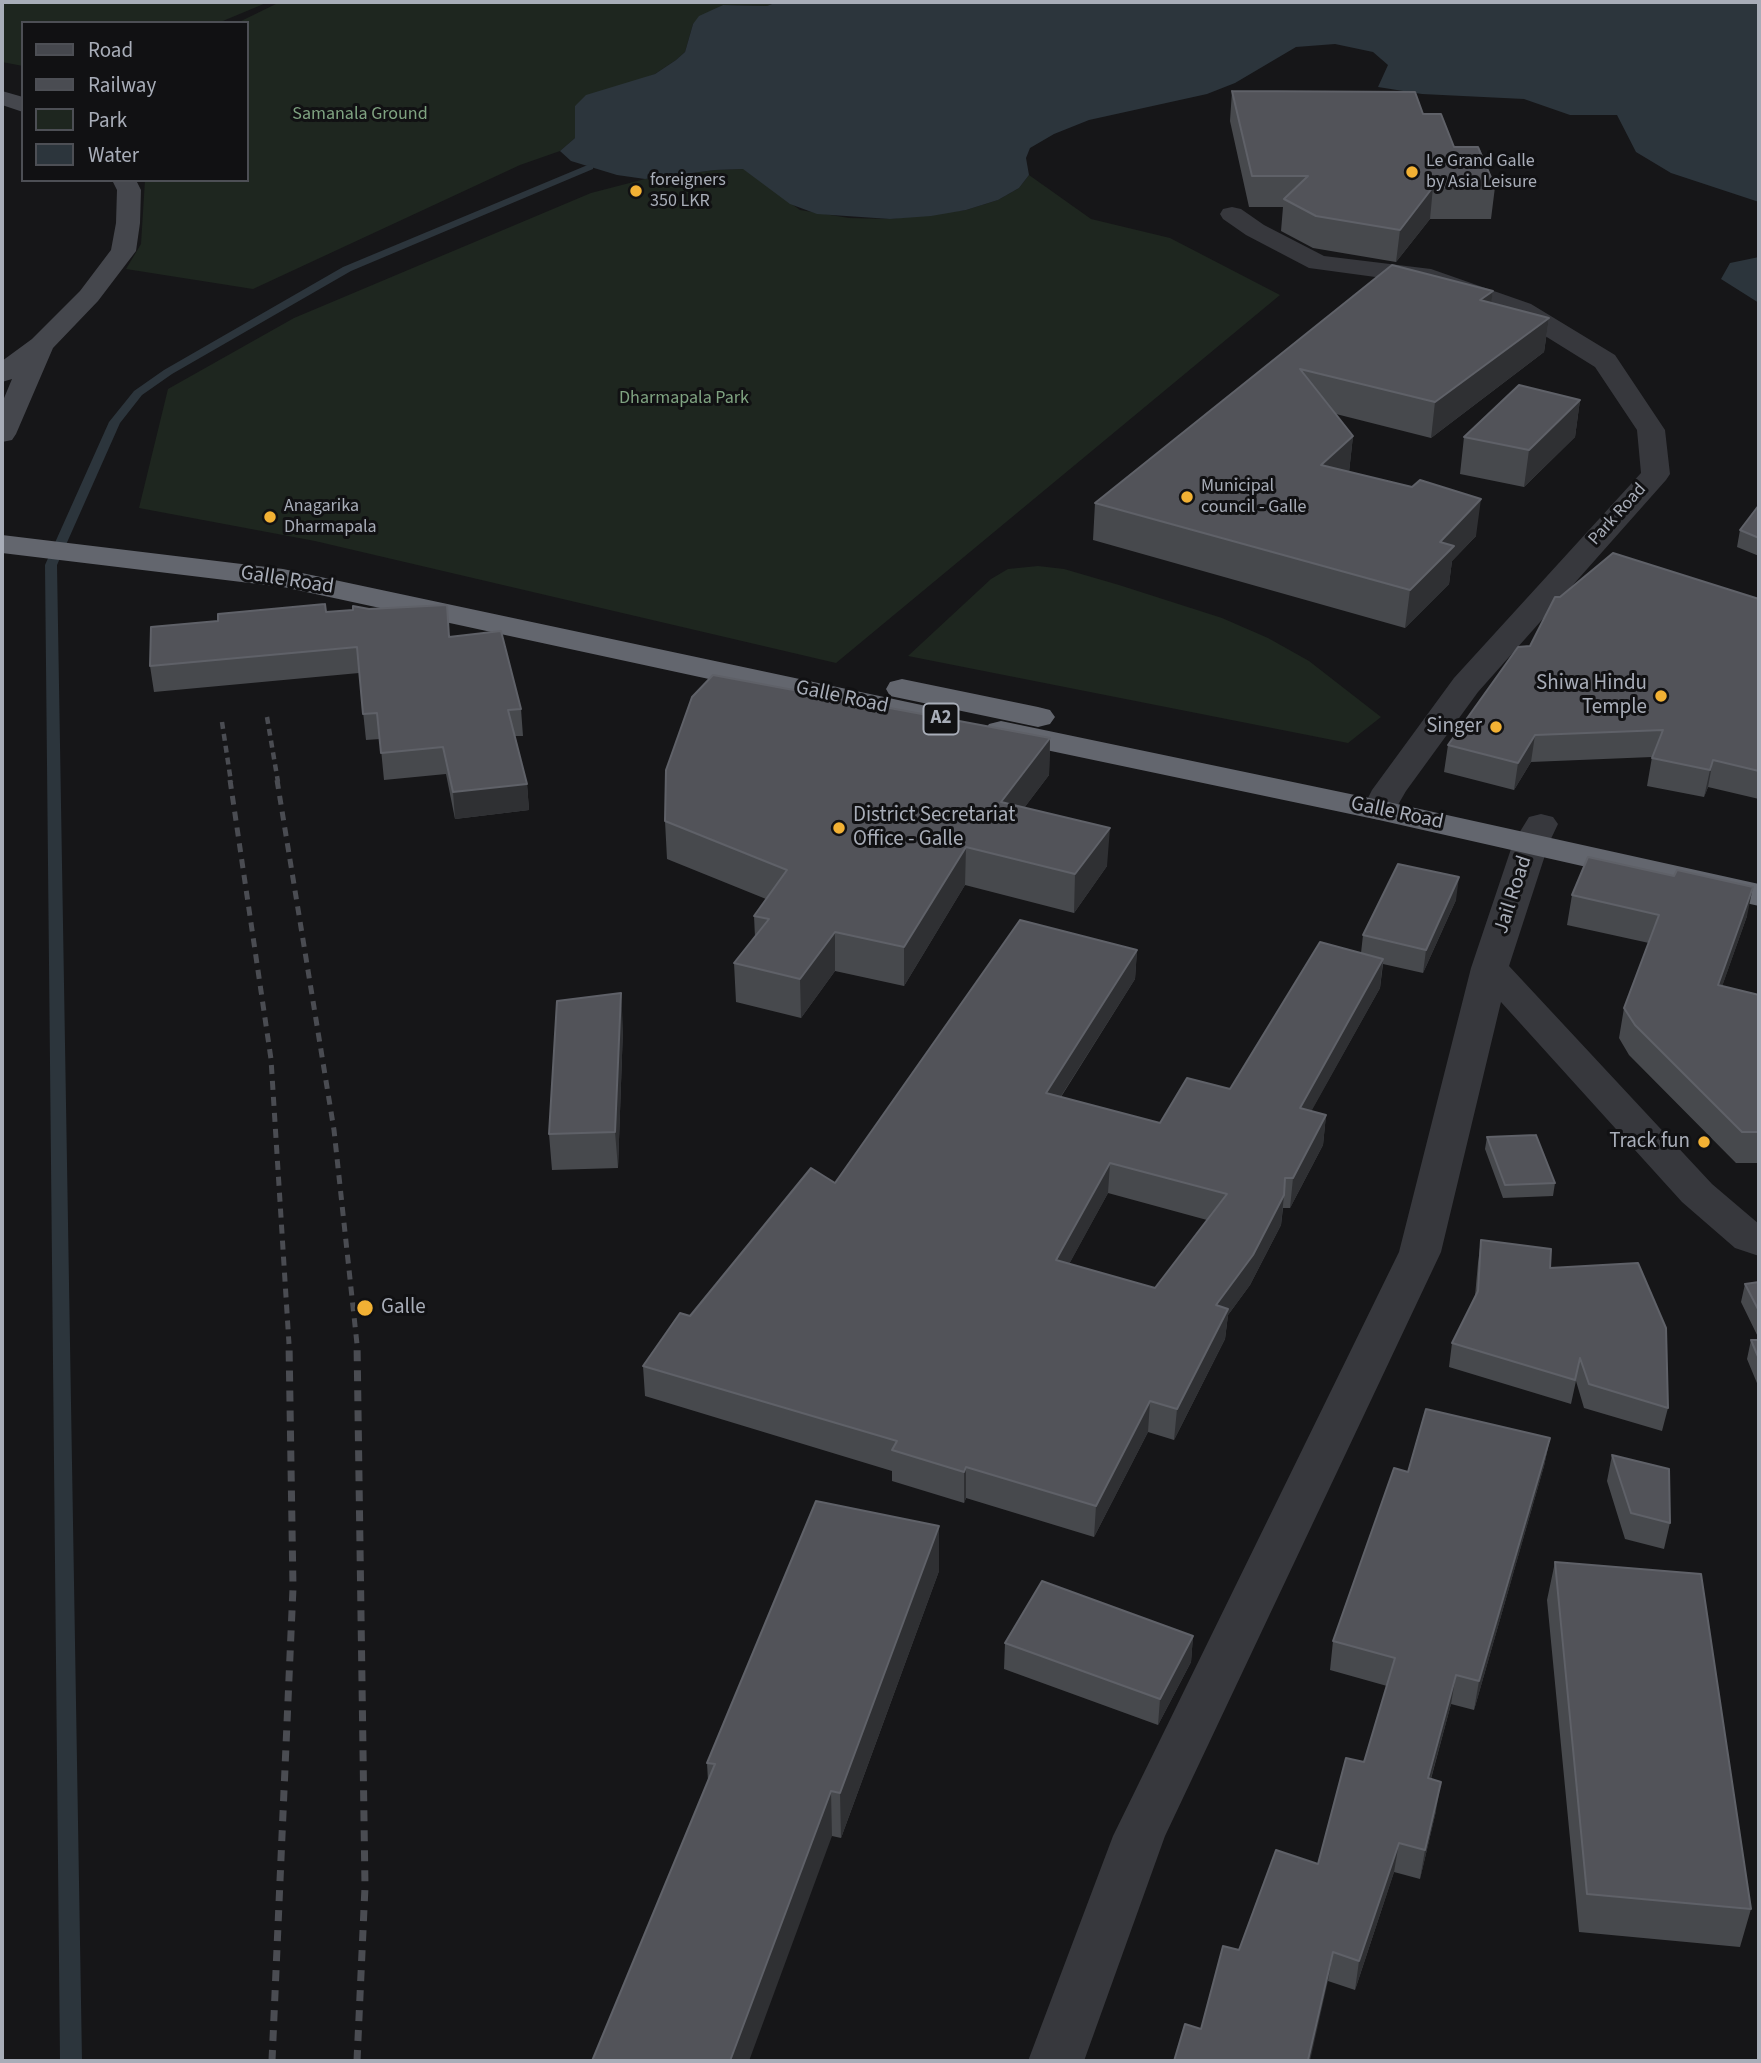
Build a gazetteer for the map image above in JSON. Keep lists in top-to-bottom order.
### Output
{
  "streets": {
    "highway": ["Galle Road", "A2"],
    "street": ["Park Road", "Jail Road"]
  },
  "crossings": [
    ["Park Road", "Galle Road"],
    ["Galle Road", "Jail Road"]
  ],
  "parks": ["Samanala Ground", "Dharmapala Park"],
  "places": [
    "Le Grand Galle by Asia Leisure",
    "foreigners 350 LKR",
    "Municipal council - Galle",
    "Anagarika Dharmapala",
    "Shiwa Hindu Temple",
    "Singer",
    "District Secretariat Office - Galle",
    "Track fun",
    "Galle"
  ],
  "legend": [
    "Road",
    "Railway",
    "Park",
    "Water"
  ]
}
